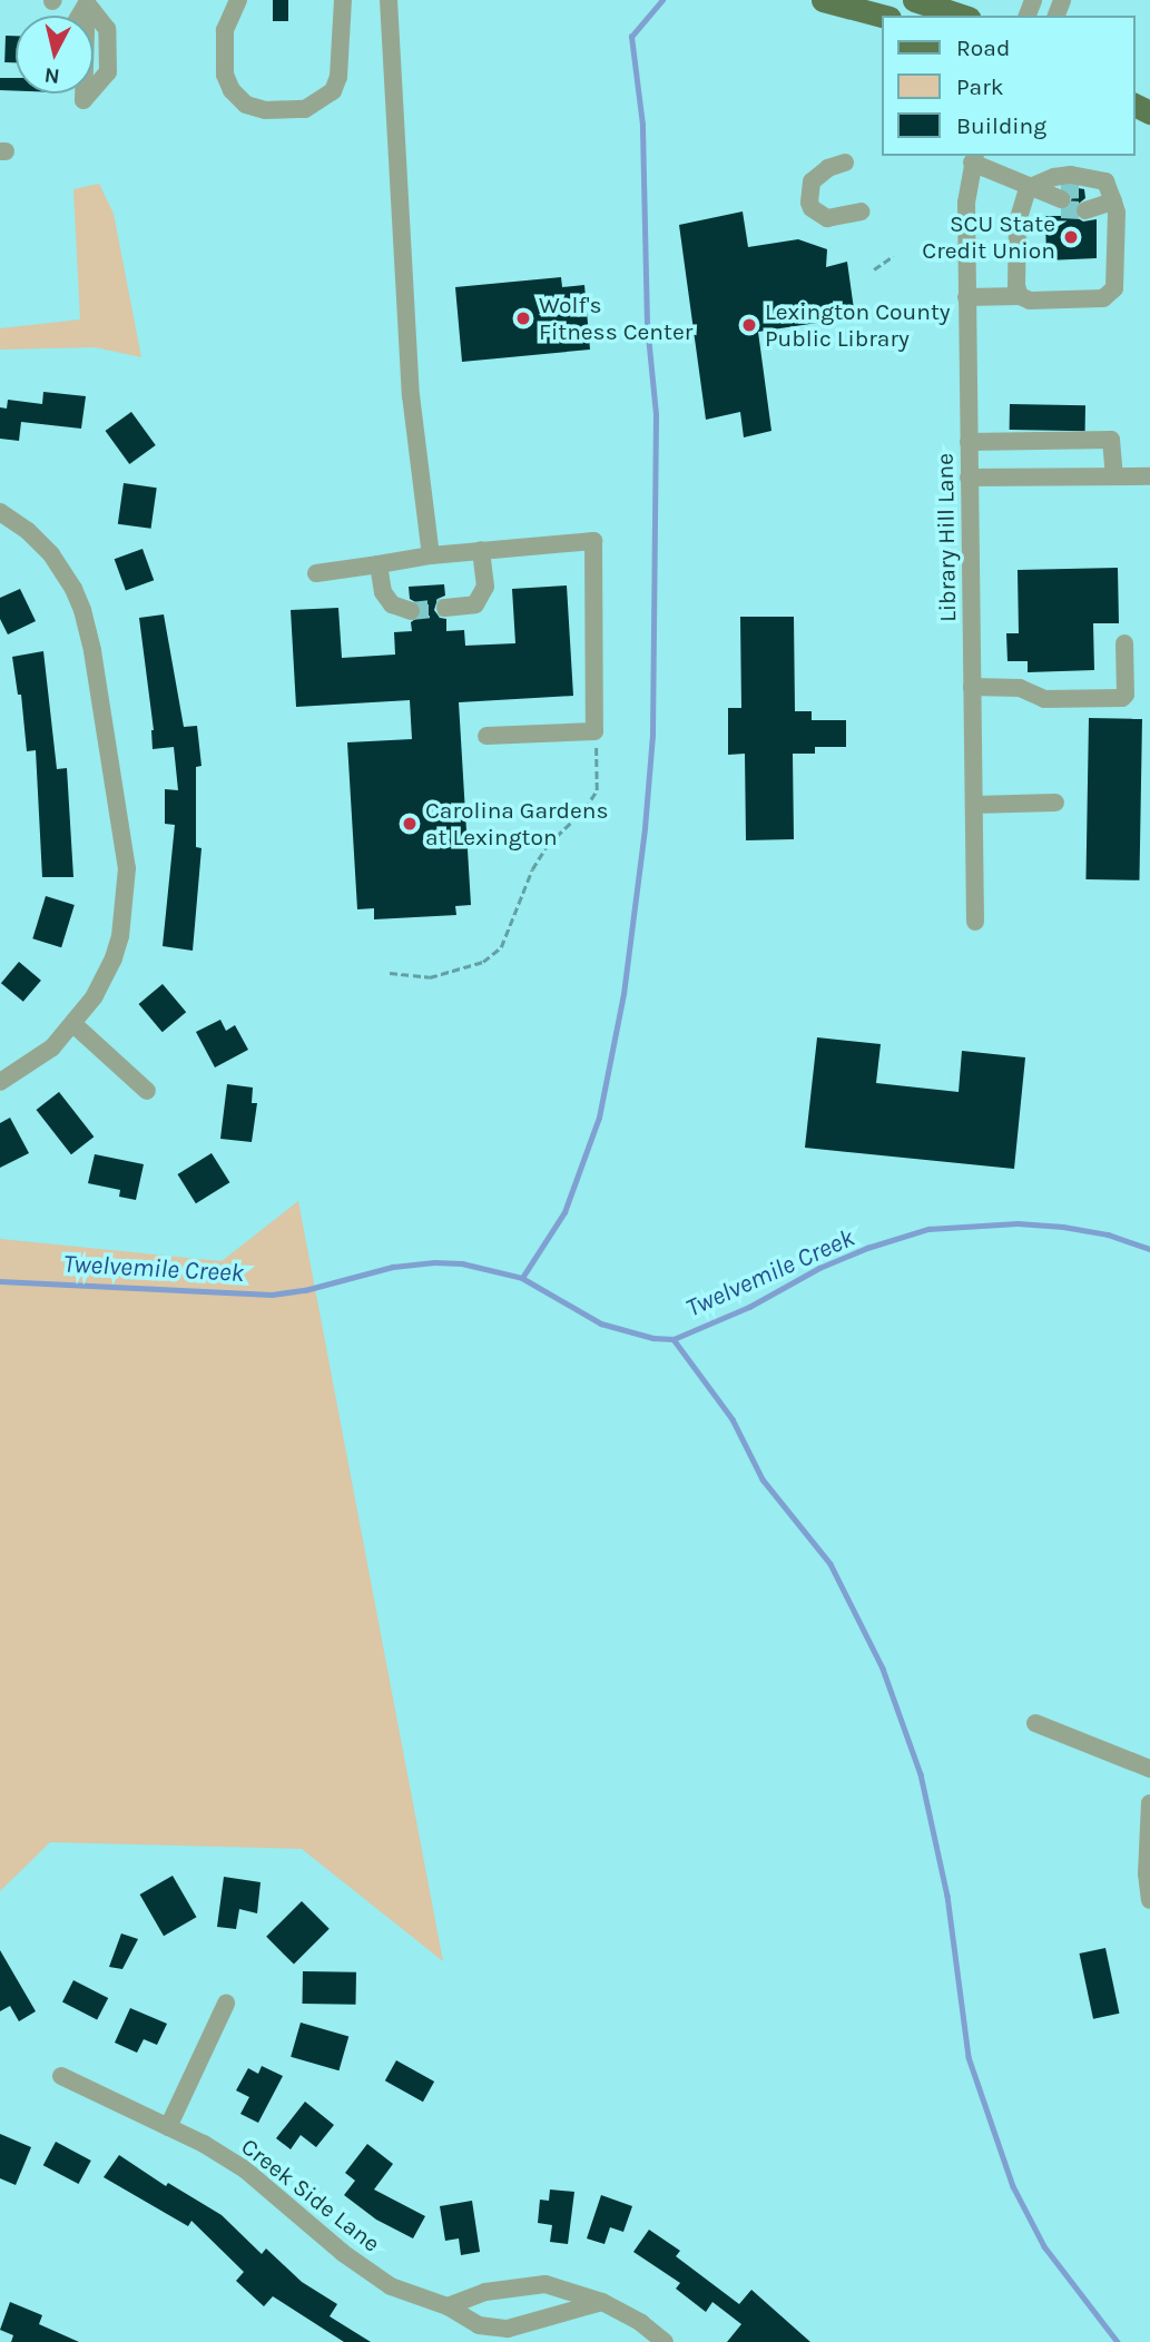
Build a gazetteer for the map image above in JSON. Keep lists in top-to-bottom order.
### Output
{
  "streets": {
    "street": ["Library Hill Lane", "Creek Side Lane"]
  },
  "water": ["Twelvemile Creek"],
  "places": [
    "SCU State Credit Union",
    "Wolf's Fitness Center",
    "Lexington County Public Library",
    "Carolina Gardens at Lexington"
  ],
  "legend": ["Road", "Park", "Building"],
  "north": "bottom"
}
